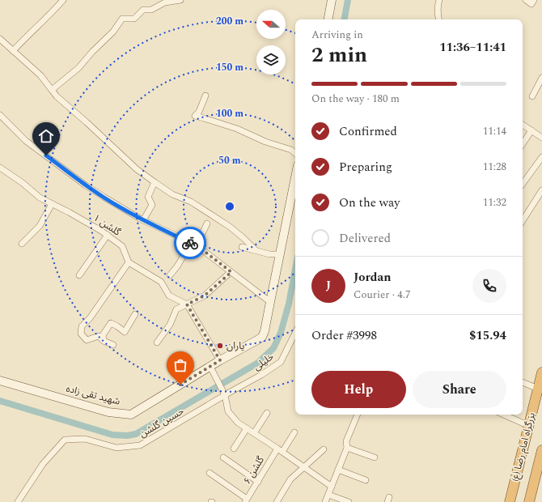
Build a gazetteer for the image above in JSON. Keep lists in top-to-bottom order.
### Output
{
  "streets": {
    "highway": ["بزرگراه امام رضا (ع)"],
    "main road": ["شهید تقی زاده"],
    "street": [
      "گلشن ۱",
      "خلیلی",
      "حسین گلشن",
      "گلشن ۶"
    ]
  },
  "crossings": [
    ["خلیلی", "حسین گلشن"]
  ],
  "places": ["یاران"],
  "north": "left",
  "page": {
    "heading": ["2 min", "Arriving in", "11:36–11:41"],
    "panel": [
      "Jordan",
      "Courier · 4.7",
      "Order #3998",
      "$15.94"
    ],
    "bar": "On the way · 180 m",
    "list": [
      ["Confirmed", "11:14"],
      ["Preparing", "11:28"],
      ["On the way", "11:32"],
      "Delivered"
    ],
    "round": "J",
    "buttons": ["Help", "Share"]
  },
  "rings": [
    "200 m",
    "150 m",
    "100 m",
    "50 m"
  ]
}
